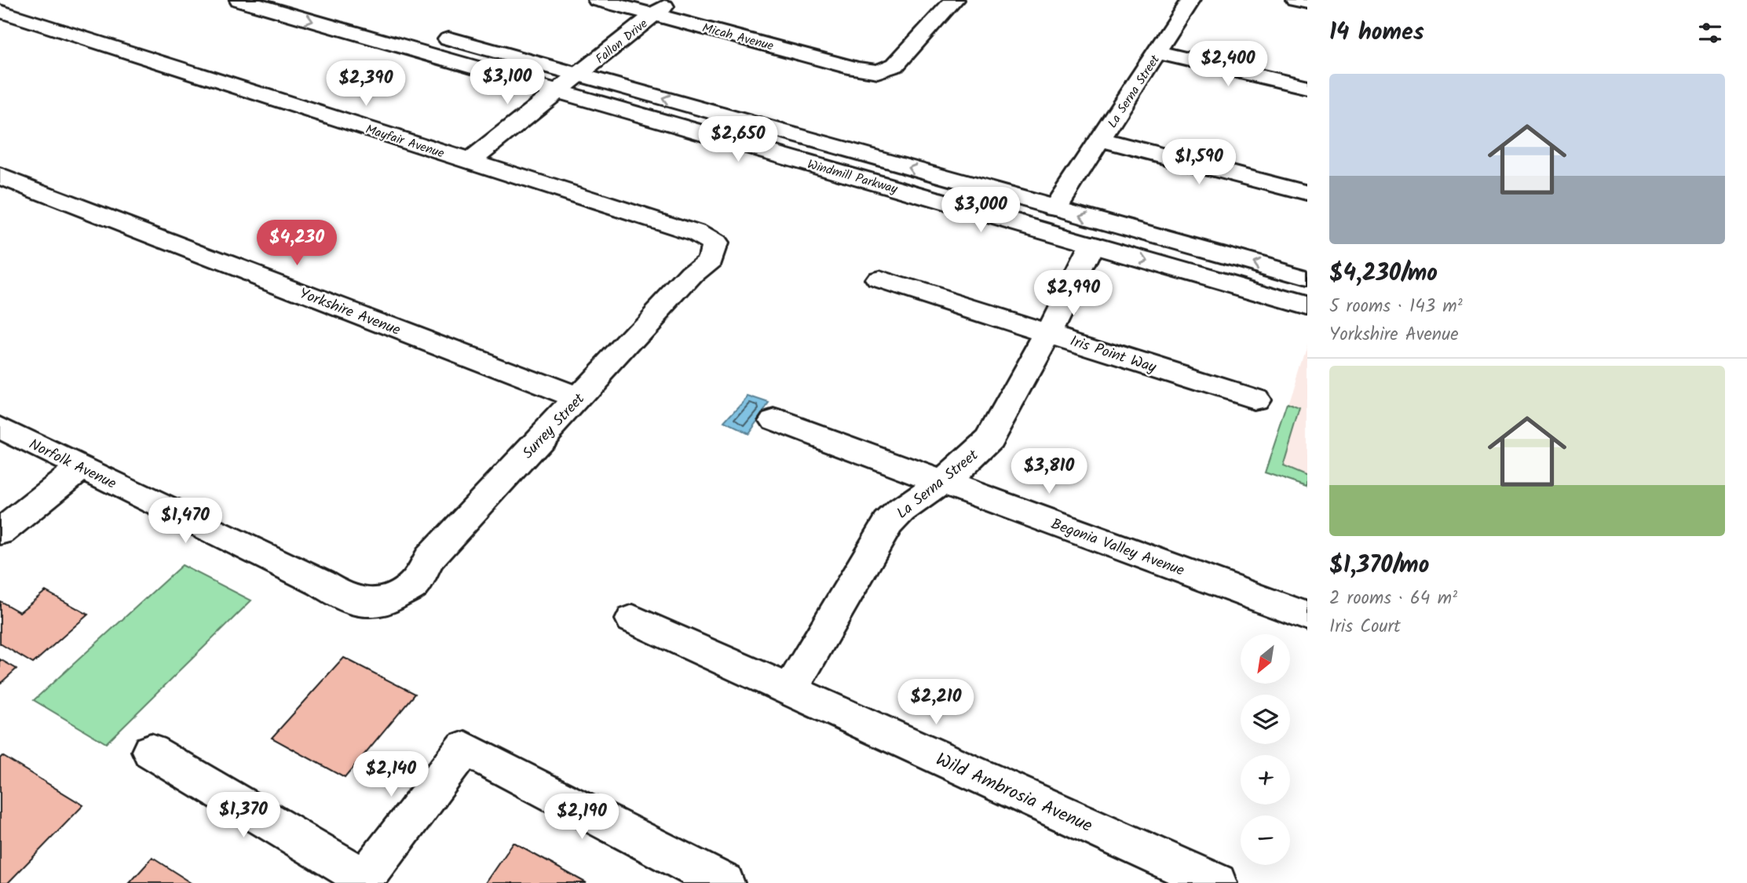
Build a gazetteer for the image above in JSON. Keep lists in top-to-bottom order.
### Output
{
  "streets": {
    "street": [
      "Micah Avenue",
      "Fallon Drive",
      "La Serna Street",
      "Mayfair Avenue",
      "Windmill Parkway",
      "Yorkshire Avenue",
      "Iris Point Way",
      "Surrey Street",
      "Norfolk Avenue",
      "Begonia Valley Avenue",
      "Wild Ambrosia Avenue"
    ]
  },
  "crossings": [
    ["Micah Avenue", "Fallon Drive"],
    ["Fallon Drive", "Mayfair Avenue"],
    ["Fallon Drive", "Windmill Parkway"],
    ["La Serna Street", "Windmill Parkway"],
    ["La Serna Street", "Iris Point Way"],
    ["La Serna Street", "Begonia Valley Avenue"],
    ["La Serna Street", "Wild Ambrosia Avenue"],
    ["Mayfair Avenue", "Surrey Street"],
    ["Yorkshire Avenue", "Surrey Street"],
    ["Surrey Street", "Norfolk Avenue"]
  ],
  "north": "bottom left",
  "page": {
    "heading": "14 homes",
    "price": [
      "$2,400",
      "$3,100",
      "$2,390",
      "$2,650",
      "$1,590",
      "$3,000",
      "$4,230",
      "$2,990",
      "$3,810",
      "$1,470",
      "$2,210",
      "$2,140",
      "$1,370",
      "$2,190"
    ],
    "list": [
      {
        "name": "$4,230/mo",
        "note": "5 rooms · 143 m² · Yorkshire Avenue"
      },
      {
        "name": "$1,370/mo",
        "note": "2 rooms · 64 m² · Iris Court"
      }
    ],
    "map_buttons": ["+", "−"]
  }
}
